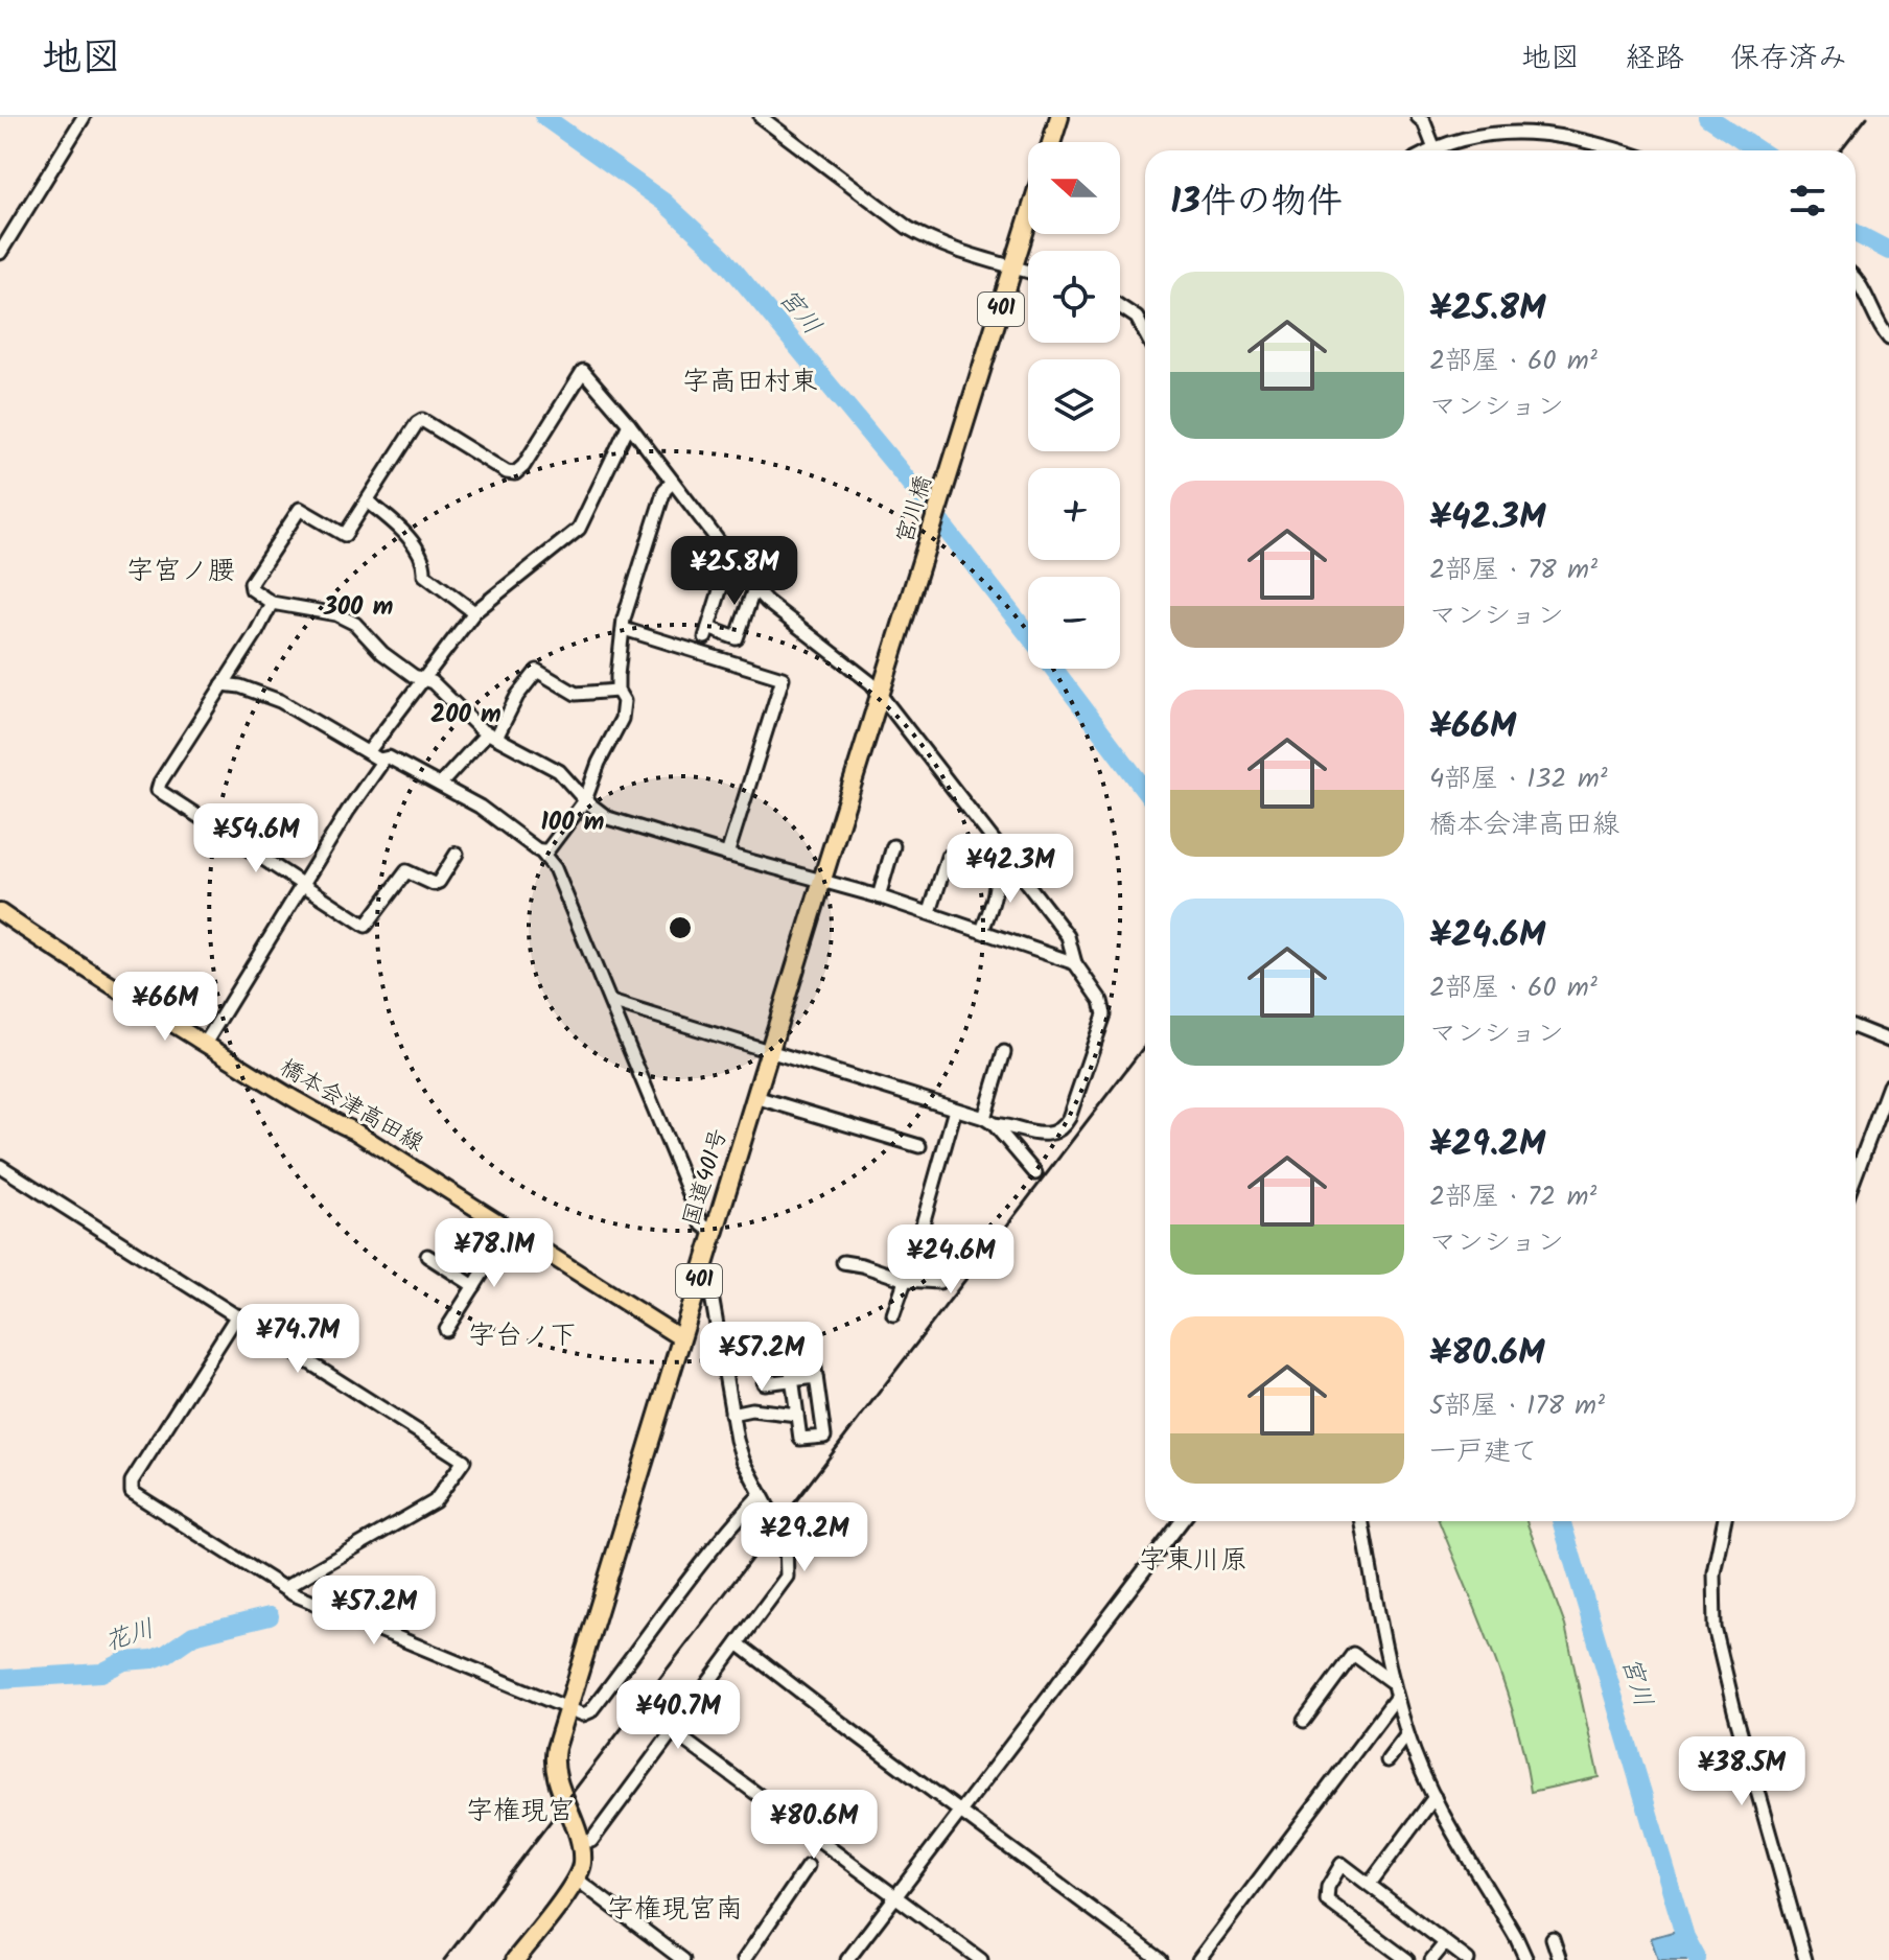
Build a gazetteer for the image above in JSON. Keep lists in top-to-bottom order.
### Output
{
  "streets": {
    "highway": ["401", "宮川橋", "国道401号"],
    "main road": ["橋本会津高田線"]
  },
  "crossings": [
    ["401", "宮川橋"],
    ["宮川橋", "国道401号"],
    ["橋本会津高田線", "国道401号"]
  ],
  "districts": [
    "字高田村東",
    "字宮ノ腰",
    "字台ノ下",
    "字東川原",
    "字権現宮",
    "字権現宮南"
  ],
  "water": ["宮川", "花川"],
  "north": "left",
  "page": {
    "header": "地図",
    "nav": ["地図", "経路", "保存済み"],
    "map_buttons": ["+", "−"],
    "heading": "13件の物件",
    "list": [
      {
        "name": "¥25.8M",
        "note": "2部屋 · 60 m² · マンション"
      },
      {
        "name": "¥42.3M",
        "note": "2部屋 · 78 m² · マンション"
      },
      {
        "name": "¥66M",
        "note": "4部屋 · 132 m² · 橋本会津高田線"
      },
      {
        "name": "¥24.6M",
        "note": "2部屋 · 60 m² · マンション"
      },
      {
        "name": "¥29.2M",
        "note": "2部屋 · 72 m² · マンション"
      },
      {
        "name": "¥80.6M",
        "note": "5部屋 · 178 m² · 一戸建て"
      }
    ],
    "price": [
      "¥25.8M",
      "¥54.6M",
      "¥42.3M",
      "¥66M",
      "¥78.1M",
      "¥24.6M",
      "¥74.7M",
      "¥57.2M",
      "¥29.2M",
      "¥57.2M",
      "¥40.7M",
      "¥38.5M",
      "¥80.6M"
    ]
  },
  "rings": ["300 m", "200 m", "100 m"]
}
